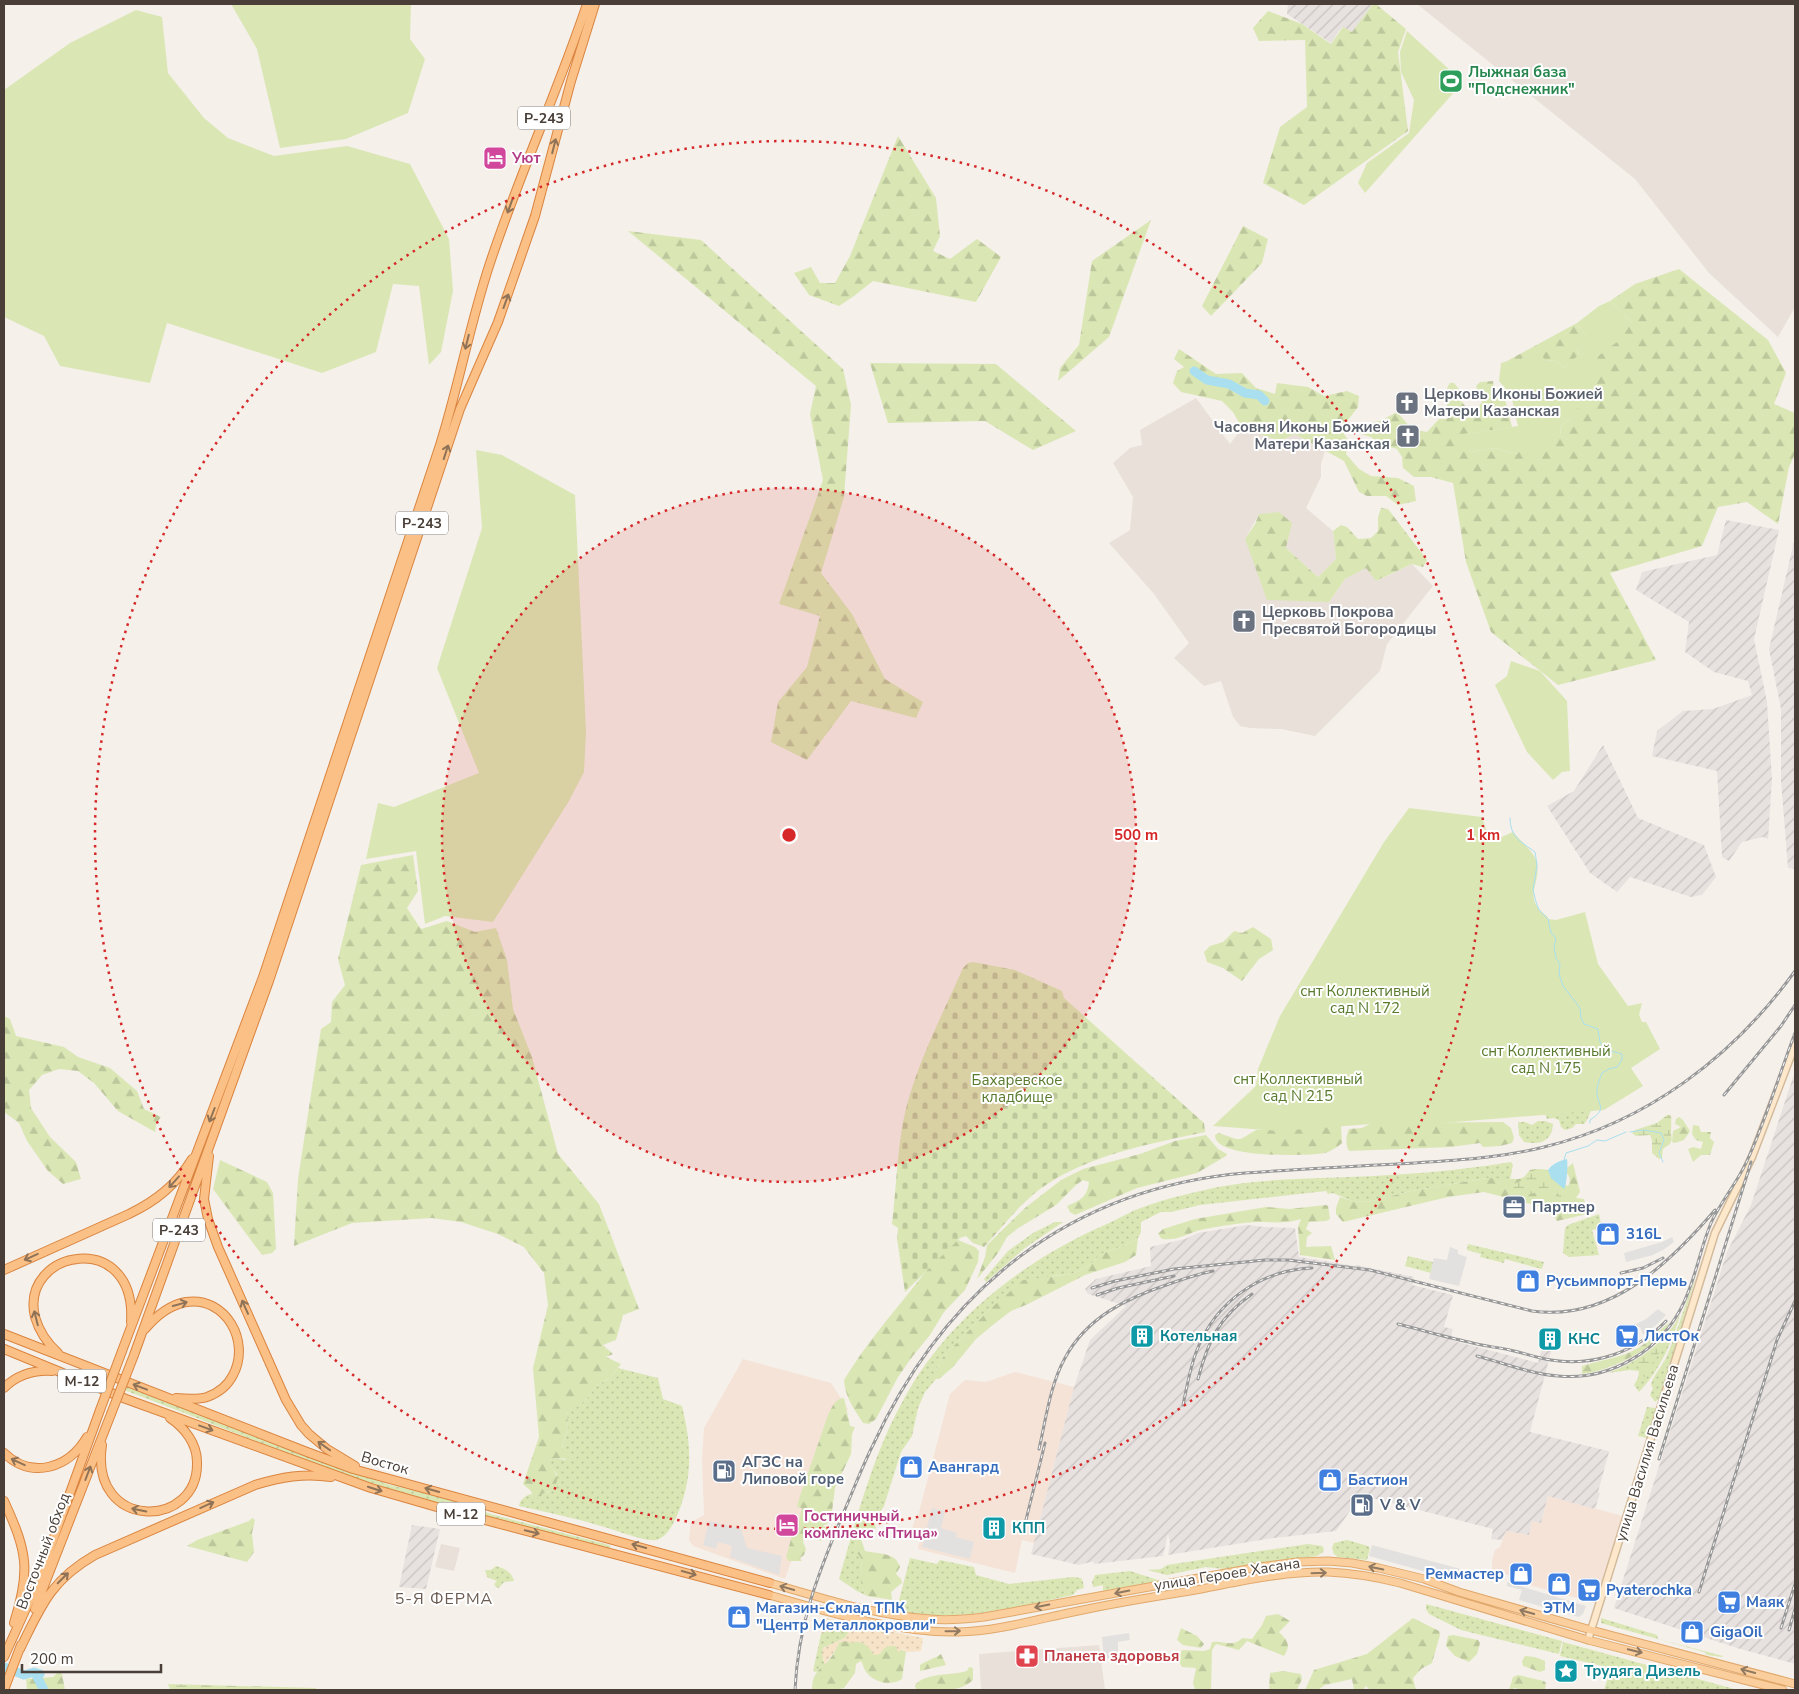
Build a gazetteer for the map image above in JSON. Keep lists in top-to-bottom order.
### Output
{
  "streets": {
    "highway": [
      "Р-243",
      "М-12",
      "Восток",
      "Восточный обход"
    ],
    "main road": ["улица Василия Васильева", "улица Героев Хасана"]
  },
  "crossings": [
    ["Р-243", "Восточный обход"],
    ["улица Василия Васильева", "улица Героев Хасана"],
    ["Восток", "улица Героев Хасана"]
  ],
  "districts": ["5-Я ФЕРМА"],
  "parks": [
    "снт Коллективный сад N 172",
    "снт Коллективный сад N 175",
    "снт Коллективный сад N 215",
    "Бахаревское кладбище"
  ],
  "places": {
    "sports": ["Лыжная база \"Подснежник\""],
    "hotel": ["Уют", "Гостиничный комплекс «Птица»"],
    "church": ["Церковь Иконы Божией Матери Казанская", "Часовня Иконы Божией Матери Казанская", "Церковь Покрова Пресвятой Богородицы"],
    "office": ["Партнер"],
    "shop": [
      "316L",
      "Русьимпорт-Пермь",
      "Авангард",
      "Бастион",
      "Реммастер",
      "ЭТМ",
      "Магазин-Склад ТПК \"Центр Металлокровли\"",
      "GigaOil"
    ],
    "building": ["Котельная", "КНС", "КПП"],
    "supermarket": ["ЛистОк", "Pyaterochka", "Маяк"],
    "fuel station": ["АГЗС на Липовой горе", "V & V"],
    "pharmacy": ["Планета здоровья"],
    "place": ["Трудяга Дизель"]
  },
  "scale_bar": "200 m",
  "rings": ["500 m", "1 km"]
}
